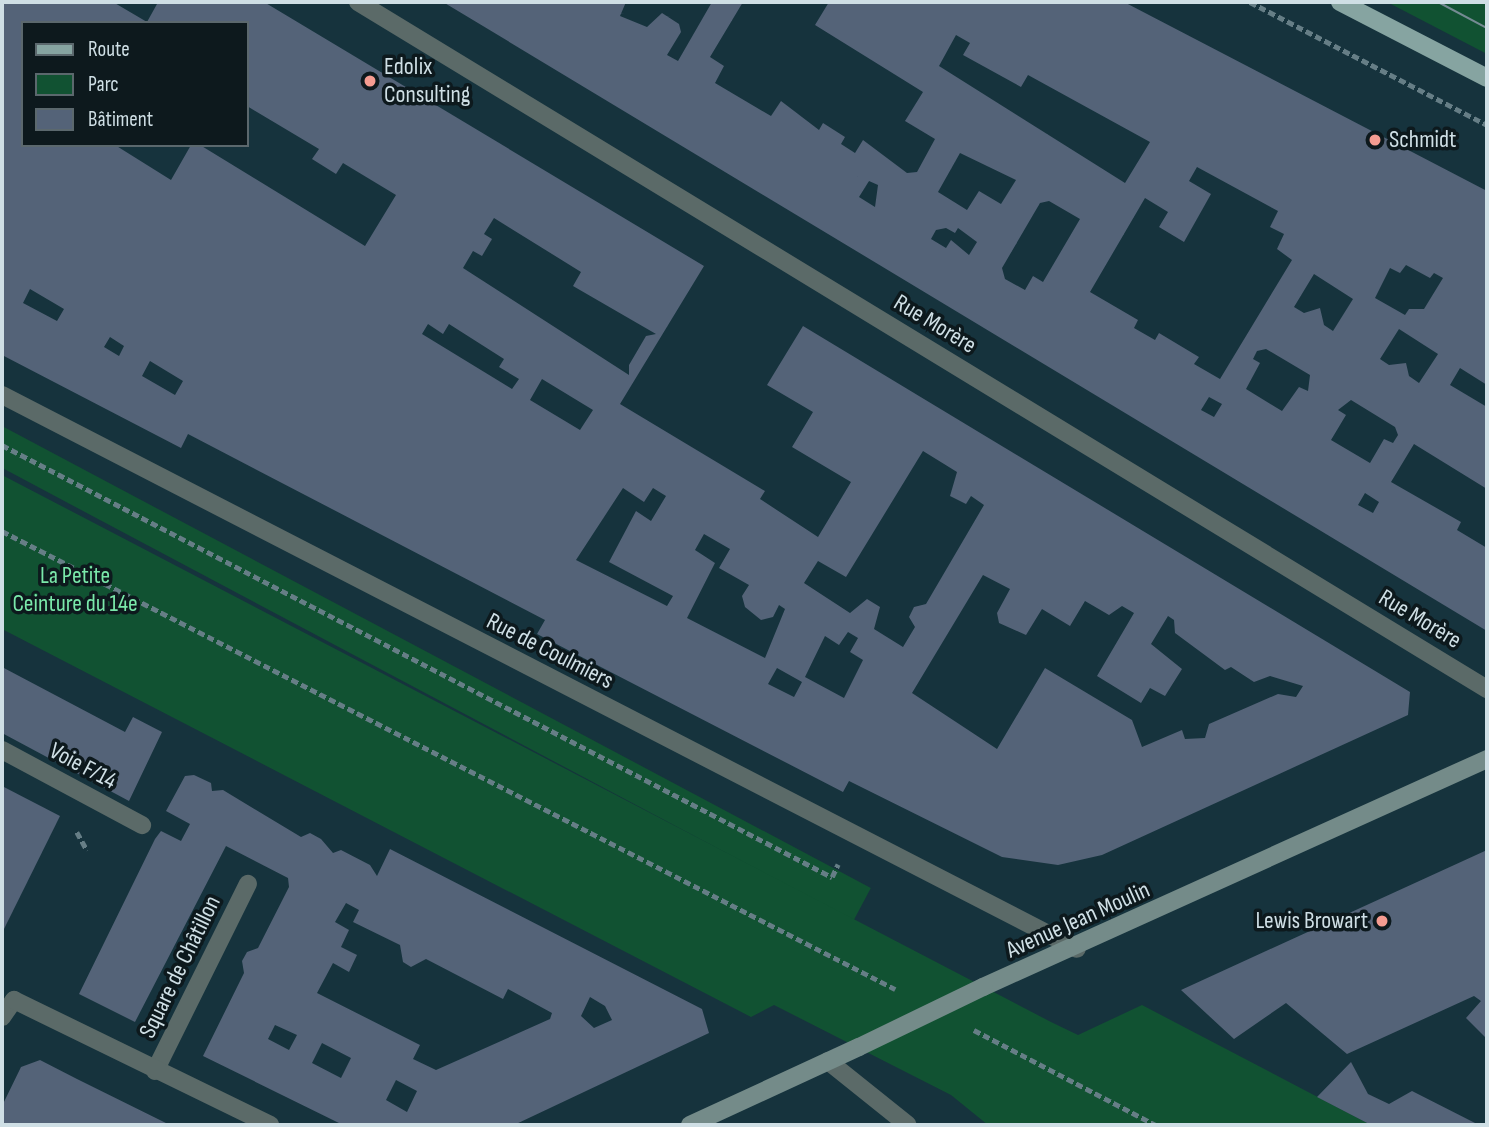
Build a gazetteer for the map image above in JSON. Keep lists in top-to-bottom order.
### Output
{
  "streets": {
    "main road": ["Avenue Jean Moulin"],
    "street": [
      "Rue Morère",
      "Rue de Coulmiers",
      "Voie F/14",
      "Square de Châtillon"
    ]
  },
  "crossings": [
    ["Rue de Coulmiers", "Avenue Jean Moulin"]
  ],
  "parks": ["La Petite Ceinture du 14e"],
  "places": ["Edolix Consulting", "Schmidt", "Lewis Browart"],
  "legend": ["Route", "Parc", "Bâtiment"]
}
